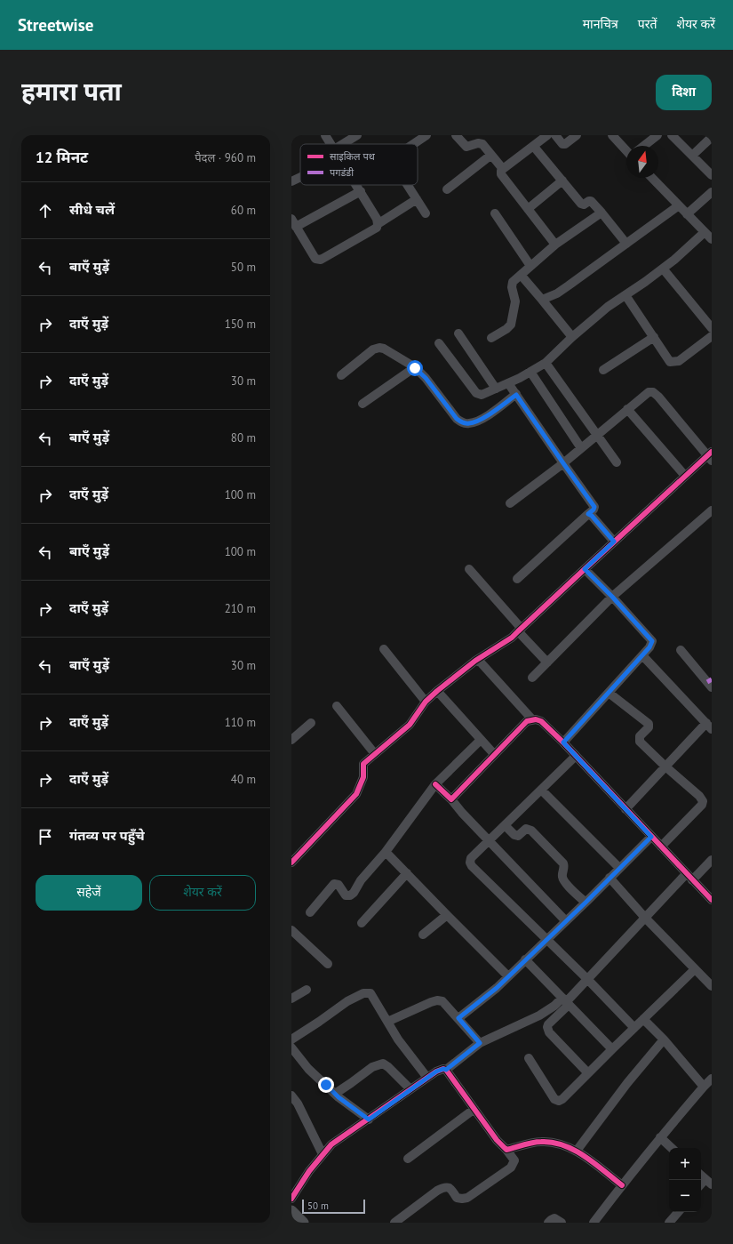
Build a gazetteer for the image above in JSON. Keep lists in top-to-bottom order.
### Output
{
  "legend": ["साइकिल पथ", "पगडंडी"],
  "scale_bar": "50 m",
  "north": "top",
  "page": {
    "header": "Streetwise",
    "nav": ["मानचित्र", "परतें", "शेयर करें"],
    "title": "हमारा पता",
    "buttons": [
      "दिशा",
      ["सहेजें", "शेयर करें"]
    ],
    "heading": ["12 मिनट", "पैदल · 960 m"],
    "list": [
      ["सीधे चलें", "60 m"],
      ["बाएँ मुड़ें", "50 m"],
      ["दाएँ मुड़ें", "150 m"],
      ["दाएँ मुड़ें", "30 m"],
      ["बाएँ मुड़ें", "80 m"],
      ["दाएँ मुड़ें", "100 m"],
      ["बाएँ मुड़ें", "100 m"],
      ["दाएँ मुड़ें", "210 m"],
      ["बाएँ मुड़ें", "30 m"],
      ["दाएँ मुड़ें", "110 m"],
      ["दाएँ मुड़ें", "40 m"],
      "गंतव्य पर पहुँचे"
    ],
    "map_buttons": ["+", "−"],
    "scale": "50 m"
  }
}
